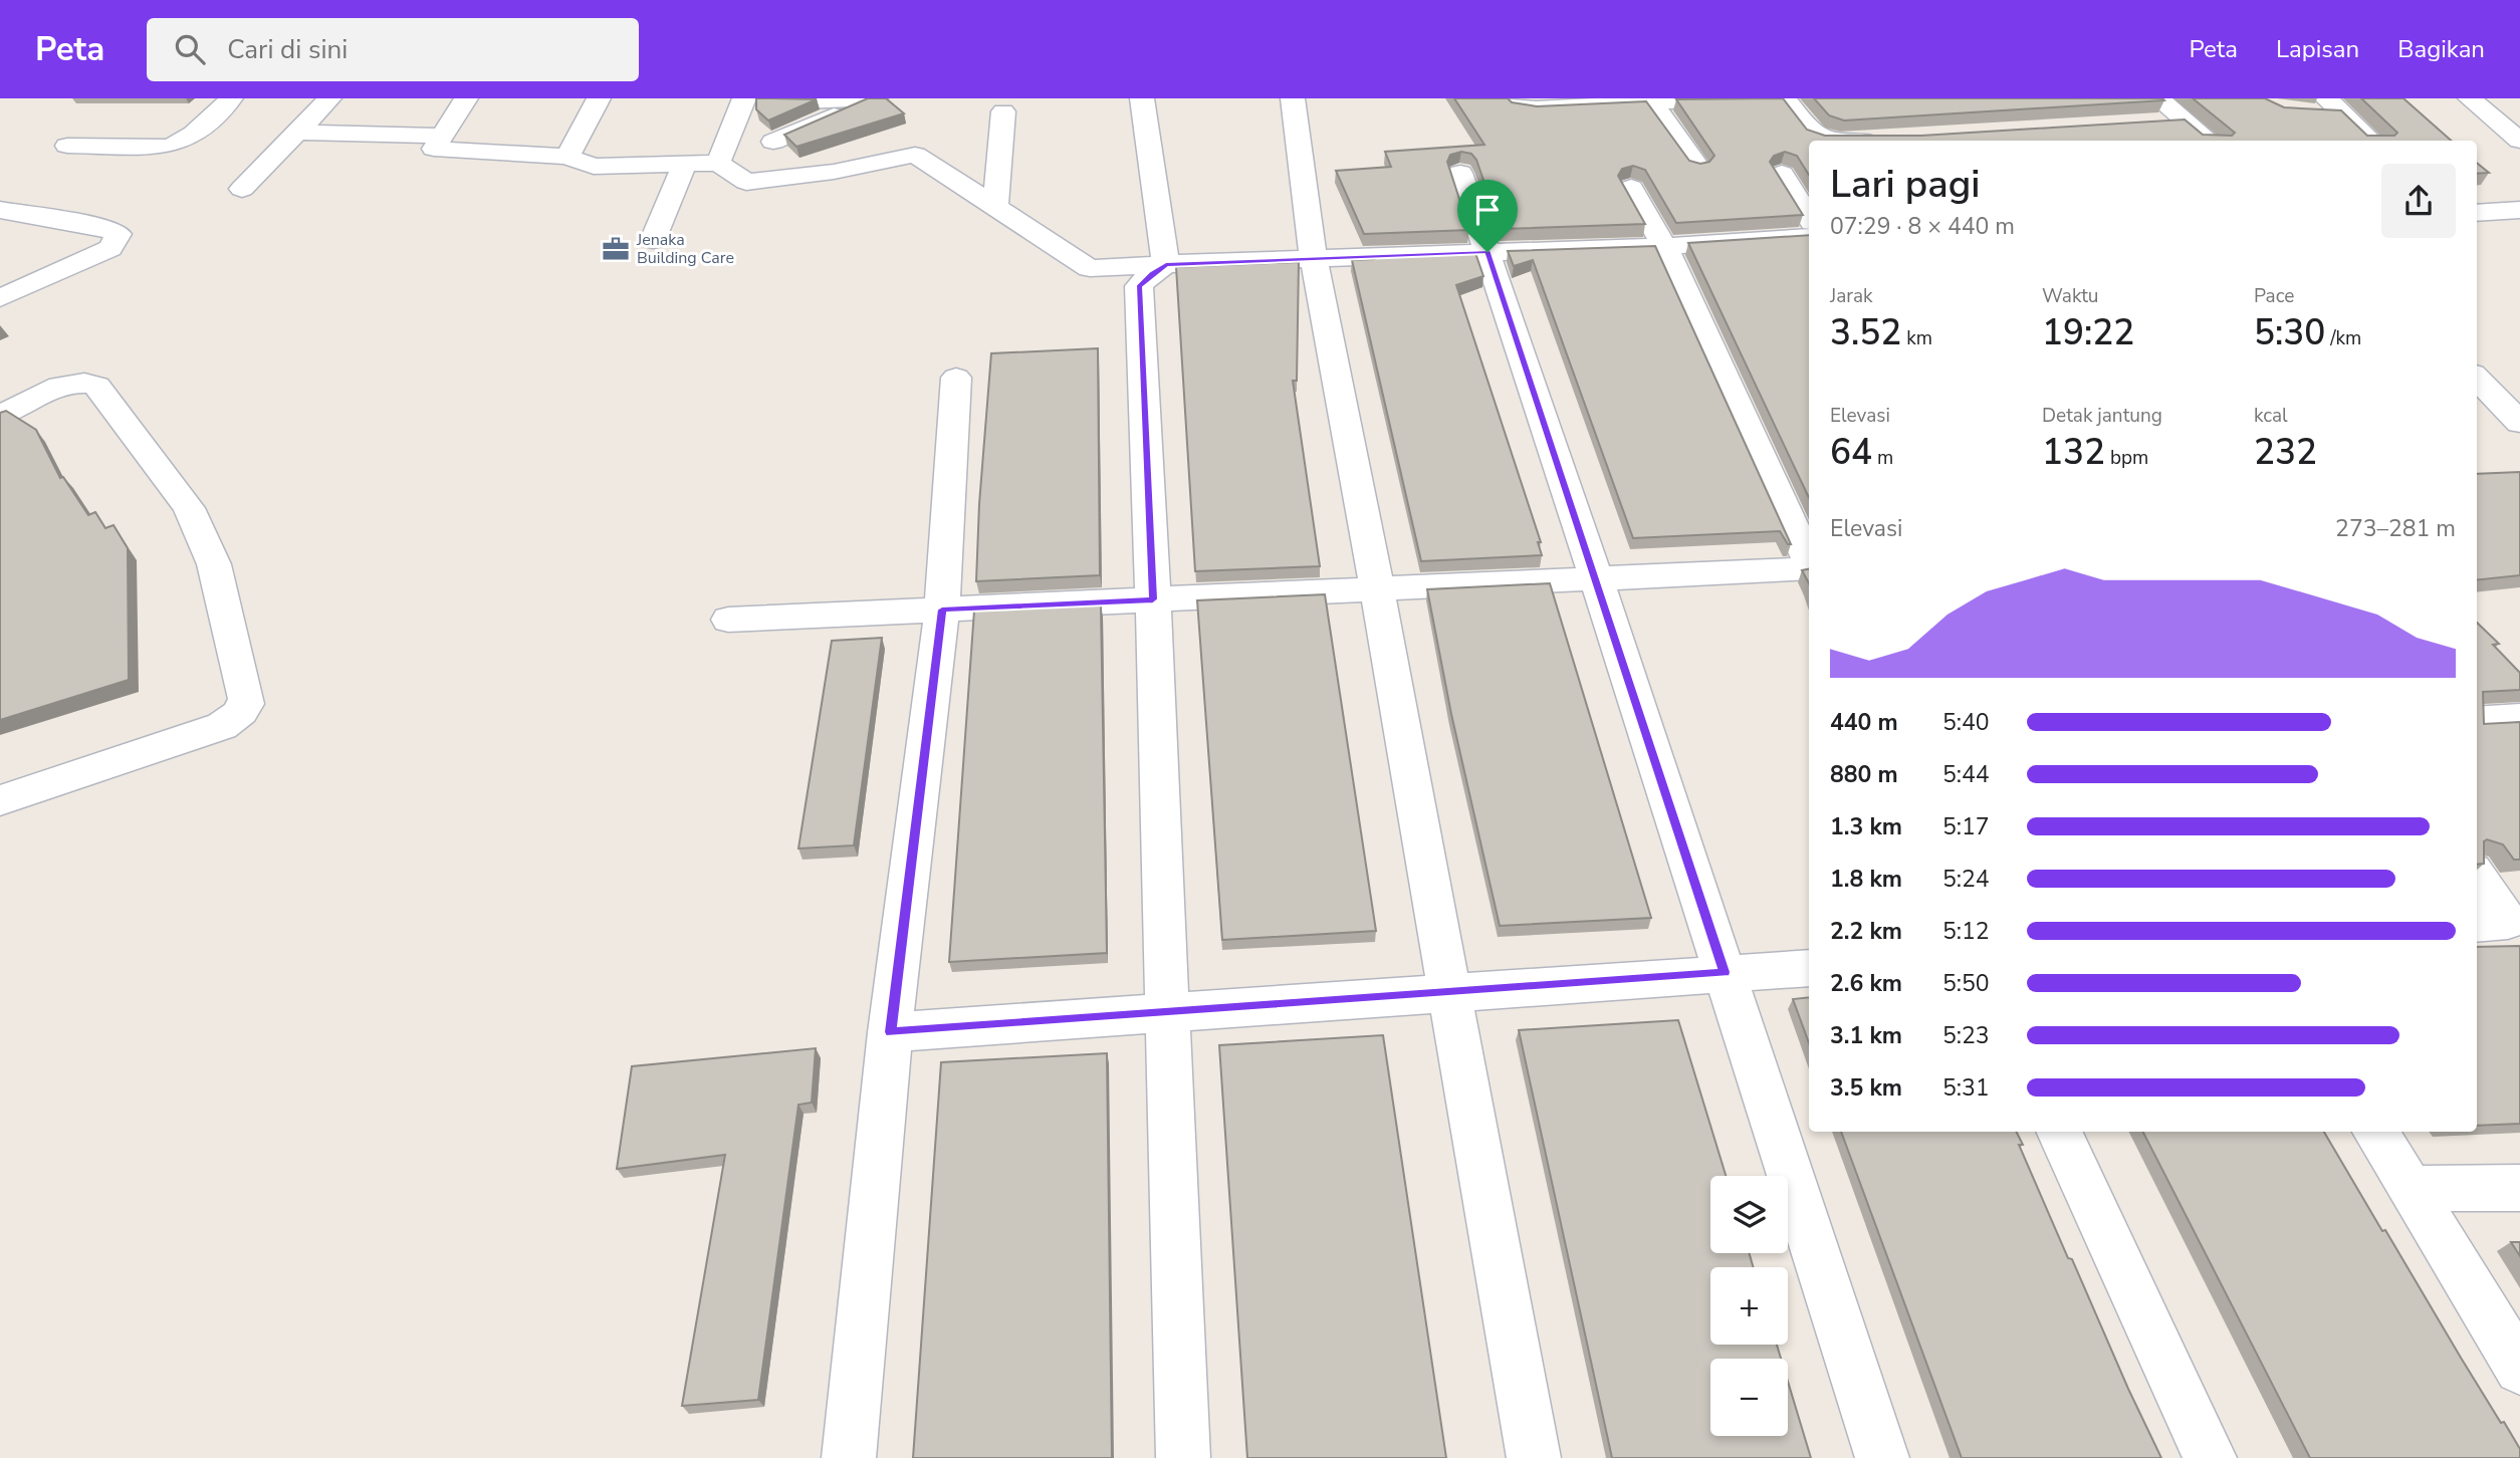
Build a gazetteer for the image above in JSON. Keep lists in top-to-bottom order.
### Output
{
  "places": {
    "office": ["Jenaka Building Care"]
  },
  "page": {
    "header": "Peta",
    "search": "Cari di sini",
    "nav": ["Peta", "Lapisan", "Bagikan"],
    "heading": ["Lari pagi", "07:29 · 8 × 440 m"],
    "stats": [
      ["Jarak", "3.52 km"],
      ["Waktu", "19:22"],
      ["Pace", "5:30 /km"],
      ["Elevasi", "64 m"],
      ["Detak jantung", "132 bpm"],
      ["kcal", "232"]
    ],
    "chart": ["Elevasi", "273–281 m"],
    "list": [
      {
        "name": "440 m",
        "note": "5:40"
      },
      {
        "name": "880 m",
        "note": "5:44"
      },
      {
        "name": "1.3 km",
        "note": "5:17"
      },
      {
        "name": "1.8 km",
        "note": "5:24"
      },
      {
        "name": "2.2 km",
        "note": "5:12"
      },
      {
        "name": "2.6 km",
        "note": "5:50"
      },
      {
        "name": "3.1 km",
        "note": "5:23"
      },
      {
        "name": "3.5 km",
        "note": "5:31"
      }
    ],
    "map_buttons": ["+", "−"]
  }
}
